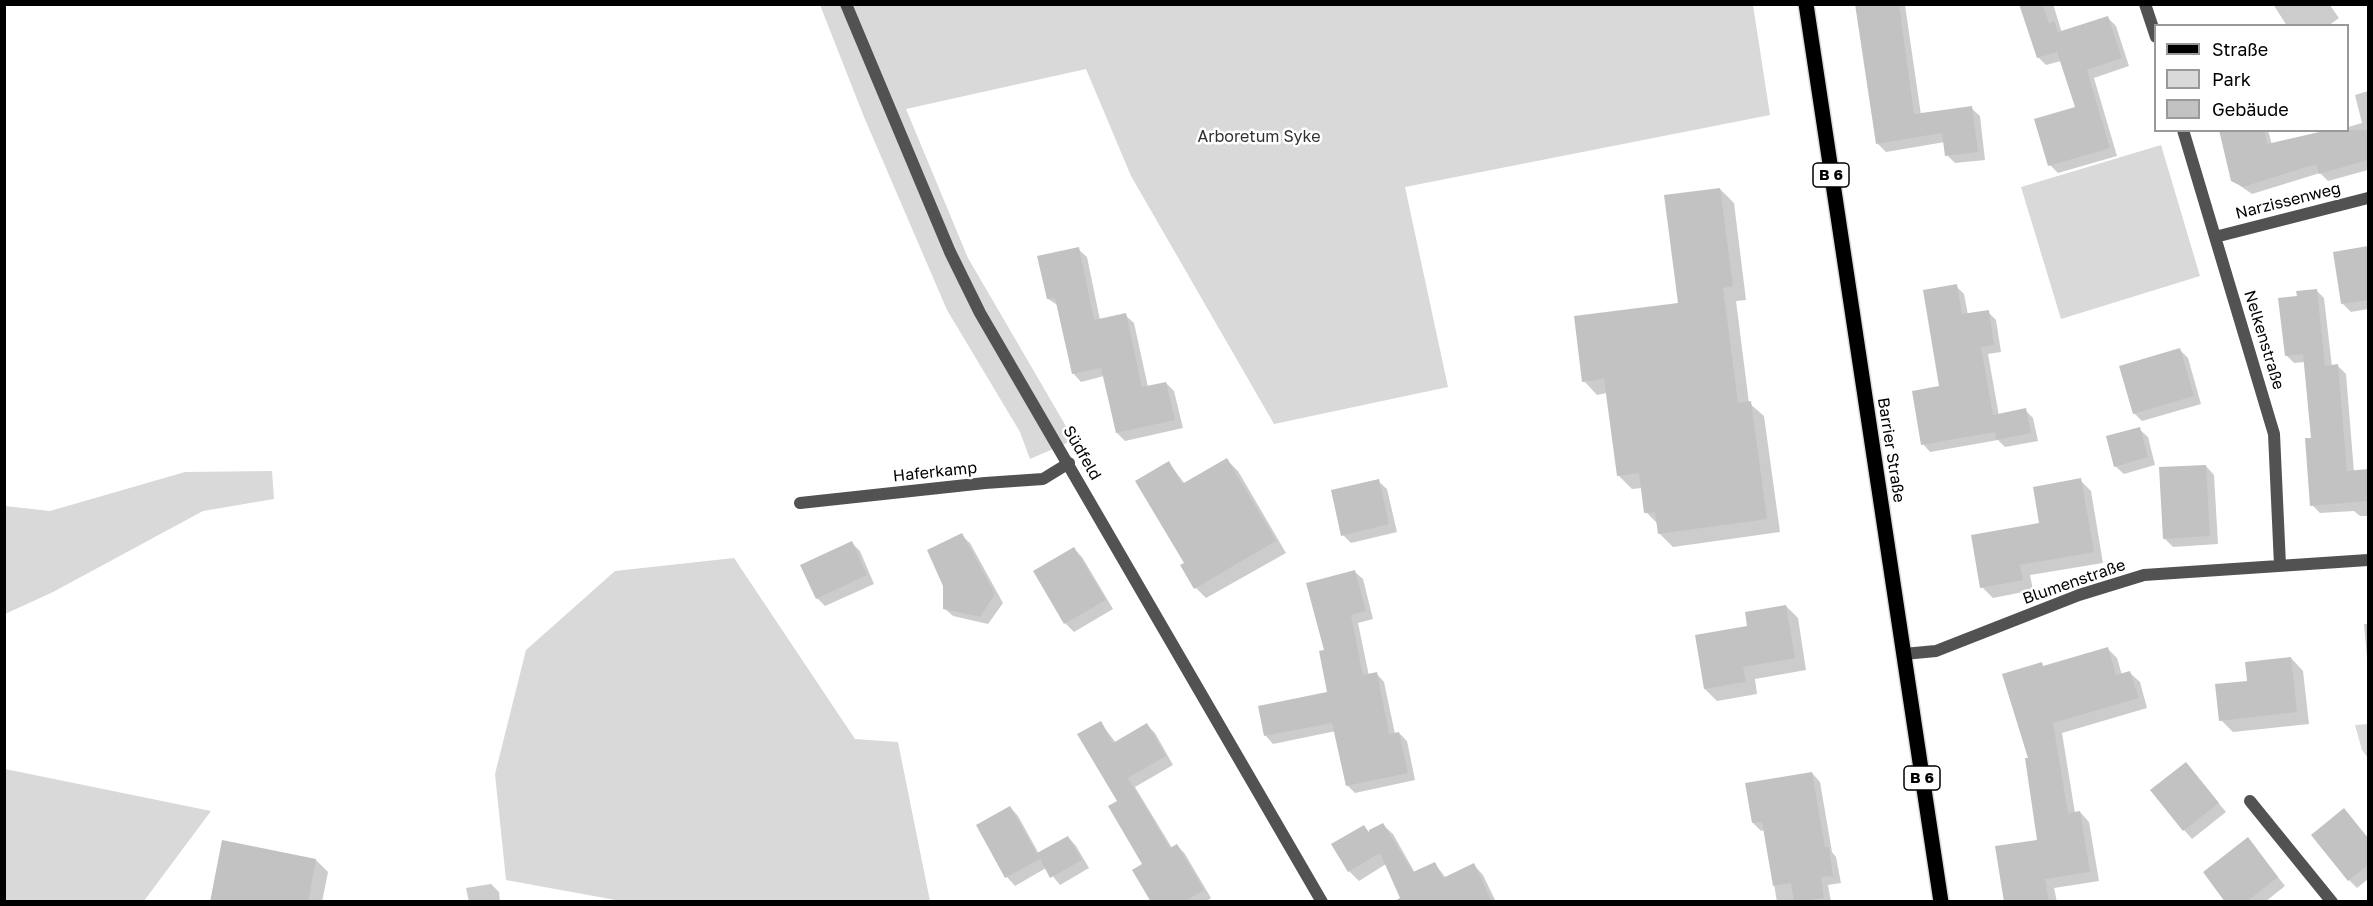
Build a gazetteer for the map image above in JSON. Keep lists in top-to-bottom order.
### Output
{
  "streets": {
    "main road": ["B 6", "Barrier Straße"],
    "street": [
      "Narzissenweg",
      "Nelkenstraße",
      "Südfeld",
      "Haferkamp",
      "Blumenstraße"
    ]
  },
  "crossings": [
    ["Narzissenweg", "Nelkenstraße"],
    ["Nelkenstraße", "Blumenstraße"],
    ["Barrier Straße", "Blumenstraße"],
    ["Südfeld", "Haferkamp"]
  ],
  "parks": ["Arboretum Syke"],
  "legend": ["Straße", "Park", "Gebäude"]
}
